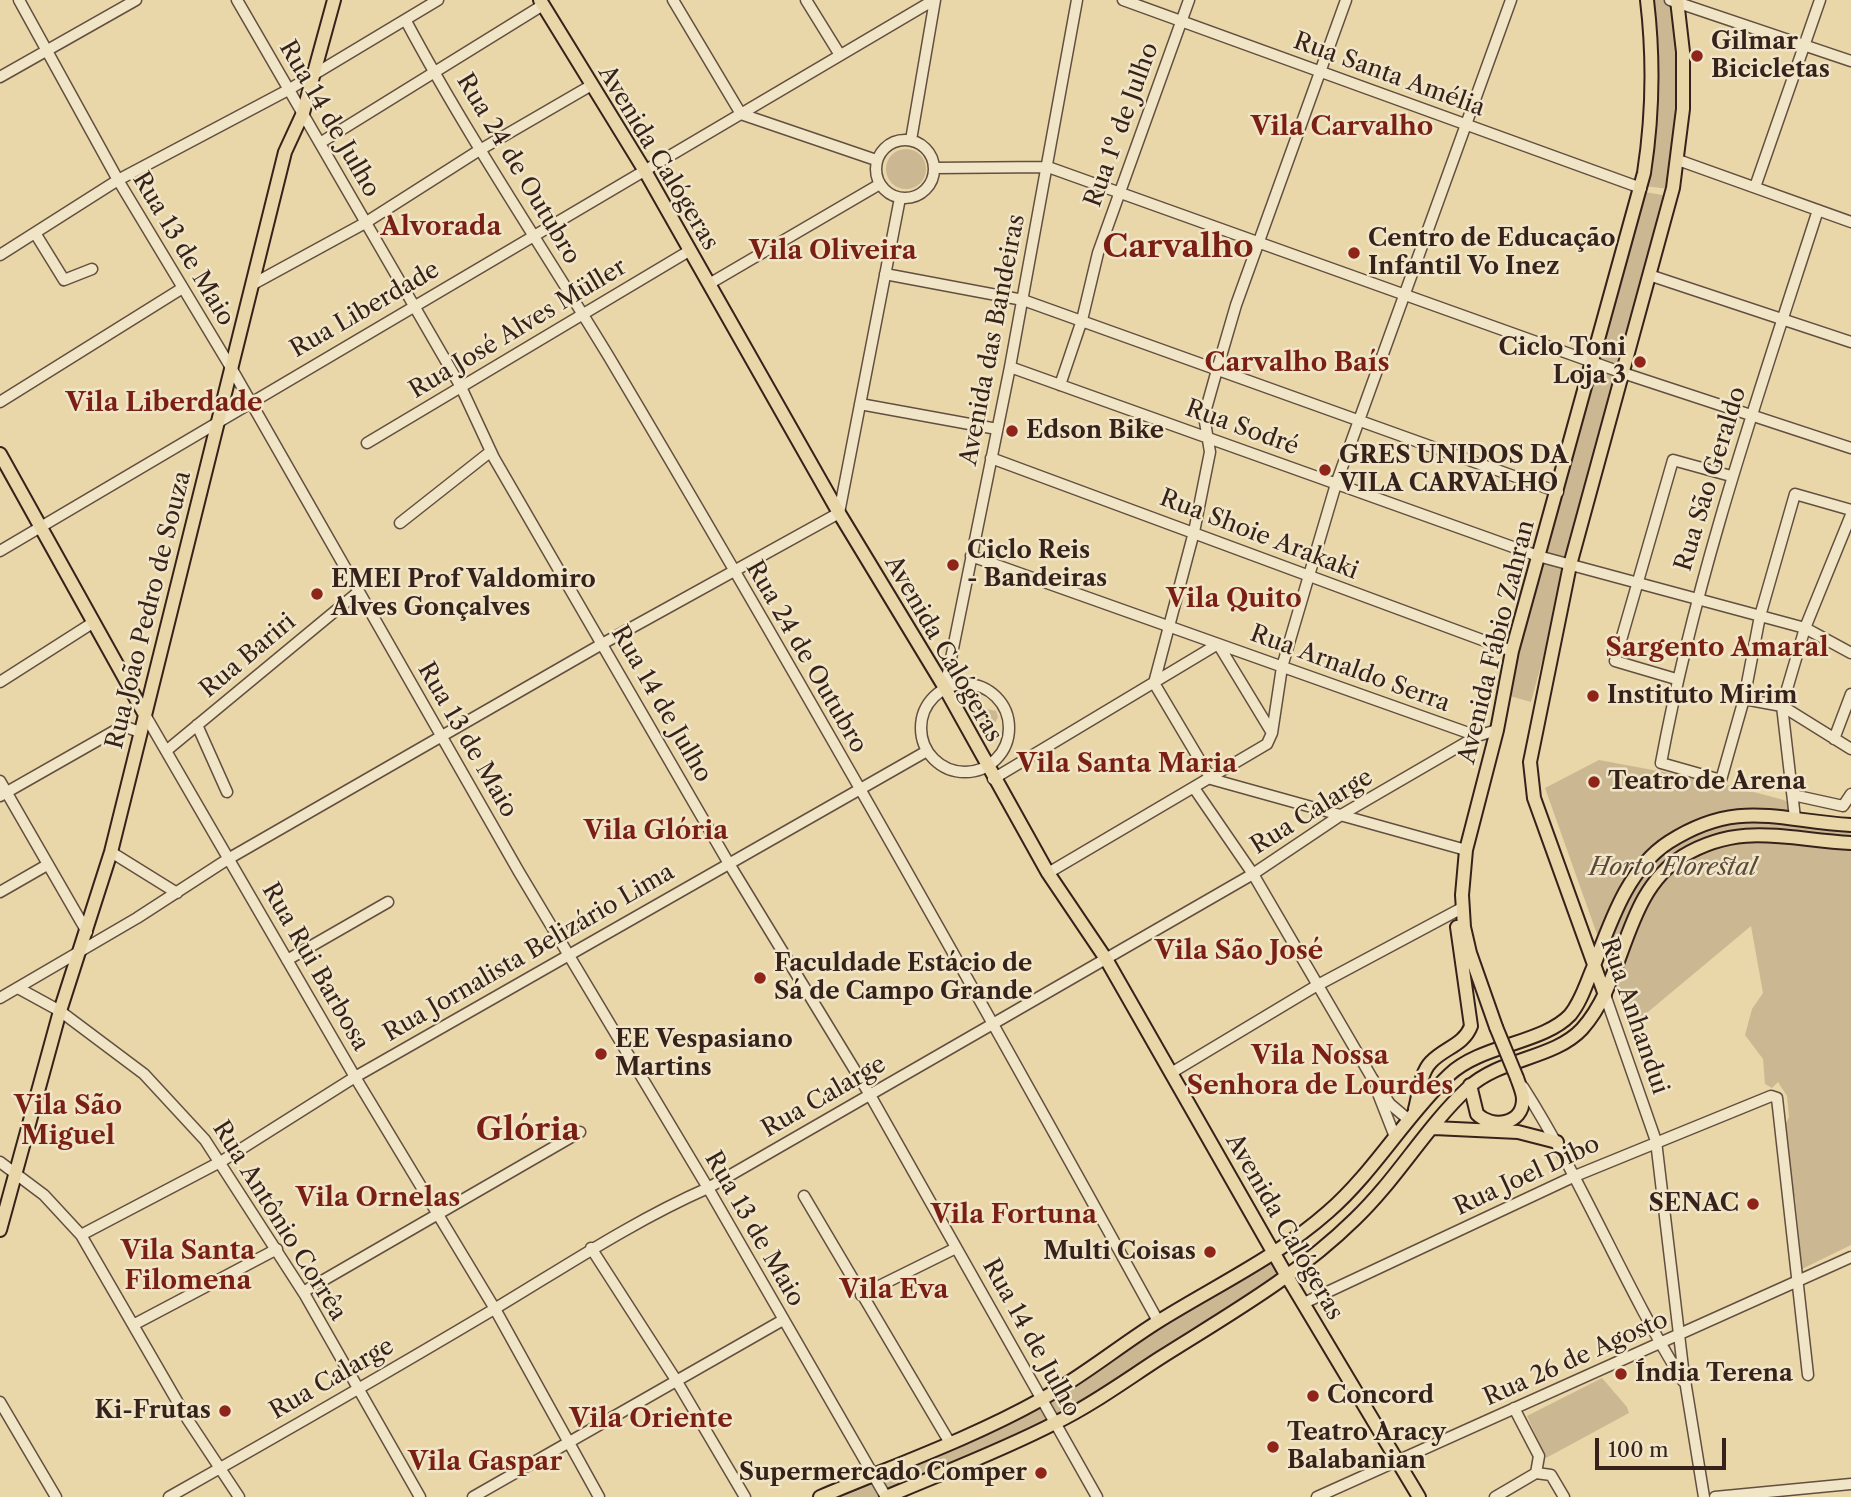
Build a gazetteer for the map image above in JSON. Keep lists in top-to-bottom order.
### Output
{
  "streets": {
    "main road": [
      "Avenida Calógeras",
      "Rua João Pedro de Souza",
      "Avenida Fábio Zahran",
      "Rua Rui Barbosa",
      "Rua Anhandui"
    ],
    "street": [
      "Rua Santa Amélia",
      "Rua 14 de Julho",
      "Rua 1º de Julho",
      "Rua 24 de Outubro",
      "Rua 13 de Maio",
      "Rua Liberdade",
      "Rua José Alves Müller",
      "Avenida das Bandeiras",
      "Rua Sodré",
      "Rua São Geraldo",
      "Rua Shoie Arakaki",
      "Rua Bariri",
      "Rua Arnaldo Serra",
      "Rua Calarge",
      "Rua Jornalista Belizário Lima",
      "Rua Joel Dibo",
      "Rua Antônio Corrêa",
      "Rua 26 de Agosto"
    ]
  },
  "crossings": [
    ["Rua Santa Amélia", "Rua 1º de Julho"],
    ["Rua Santa Amélia", "Avenida Fábio Zahran"],
    ["Rua 14 de Julho", "Rua Liberdade"],
    ["Rua 14 de Julho", "Rua José Alves Müller"],
    ["Rua 14 de Julho", "Rua João Pedro de Souza"],
    ["Rua 14 de Julho", "Rua Calarge"],
    ["Rua 14 de Julho", "Rua Jornalista Belizário Lima"],
    ["Rua 1º de Julho", "Rua Sodré"],
    ["Avenida Calógeras", "Rua Liberdade"],
    ["Avenida Calógeras", "Rua José Alves Müller"],
    ["Avenida Calógeras", "Avenida das Bandeiras"],
    ["Avenida Calógeras", "Rua Calarge"],
    ["Avenida Calógeras", "Rua Joel Dibo"],
    ["Avenida Calógeras", "Rua 26 de Agosto"],
    ["Rua 24 de Outubro", "Rua Liberdade"],
    ["Rua 24 de Outubro", "Rua José Alves Müller"],
    ["Rua 24 de Outubro", "Rua Calarge"],
    ["Rua 24 de Outubro", "Rua Jornalista Belizário Lima"],
    ["Rua 13 de Maio", "Rua Liberdade"],
    ["Rua 13 de Maio", "Rua João Pedro de Souza"],
    ["Rua 13 de Maio", "Rua Bariri"],
    ["Rua 13 de Maio", "Rua Calarge"],
    ["Rua 13 de Maio", "Rua Jornalista Belizário Lima"],
    ["Rua Liberdade", "Rua João Pedro de Souza"],
    ["Rua Liberdade", "Rua Rui Barbosa"],
    ["Avenida das Bandeiras", "Rua Sodré"],
    ["Avenida das Bandeiras", "Rua Shoie Arakaki"],
    ["Avenida das Bandeiras", "Rua Arnaldo Serra"],
    ["Rua Sodré", "Rua São Geraldo"],
    ["Rua Sodré", "Avenida Fábio Zahran"],
    ["Rua Sodré", "Rua Anhandui"],
    ["Rua Shoie Arakaki", "Avenida Fábio Zahran"],
    ["Rua João Pedro de Souza", "Rua Rui Barbosa"],
    ["Rua João Pedro de Souza", "Rua Antônio Corrêa"],
    ["Avenida Fábio Zahran", "Rua Calarge"],
    ["Rua Bariri", "Rua Rui Barbosa"],
    ["Rua Arnaldo Serra", "Rua Calarge"],
    ["Rua Calarge", "Rua Rui Barbosa"],
    ["Rua Calarge", "Rua Antônio Corrêa"],
    ["Rua Jornalista Belizário Lima", "Rua Rui Barbosa"],
    ["Rua Jornalista Belizário Lima", "Rua Antônio Corrêa"],
    ["Rua Anhandui", "Rua Joel Dibo"],
    ["Rua Anhandui", "Rua 26 de Agosto"],
    ["Rua Joel Dibo", "Rua 26 de Agosto"]
  ],
  "districts": [
    "Vila Carvalho",
    "Alvorada",
    "Carvalho",
    "Vila Oliveira",
    "Carvalho Baís",
    "Vila Liberdade",
    "Vila Quito",
    "Sargento Amaral",
    "Vila Santa Maria",
    "Vila Glória",
    "Vila São José",
    "Vila Nossa Senhora de Lourdes",
    "Vila São Miguel",
    "Glória",
    "Vila Ornelas",
    "Vila Fortuna",
    "Vila Santa Filomena",
    "Vila Eva",
    "Vila Oriente",
    "Vila Gaspar"
  ],
  "parks": ["Horto Florestal"],
  "places": [
    "Gilmar Bicicletas",
    "Centro de Educação Infantil Vo Inez",
    "Ciclo Toni Loja 3",
    "Edson Bike",
    "GRES UNIDOS DA VILA CARVALHO",
    "Ciclo Reis - Bandeiras",
    "EMEI Prof Valdomiro Alves Gonçalves",
    "Instituto Mirim",
    "Teatro de Arena",
    "Faculdade Estácio de Sá de Campo Grande",
    "EE Vespasiano Martins",
    "SENAC",
    "Multi Coisas",
    "Índia Terena",
    "Concord",
    "Ki-Frutas",
    "Teatro Aracy Balabanian",
    "Supermercado Comper"
  ],
  "scale_bar": "100 m"
}
